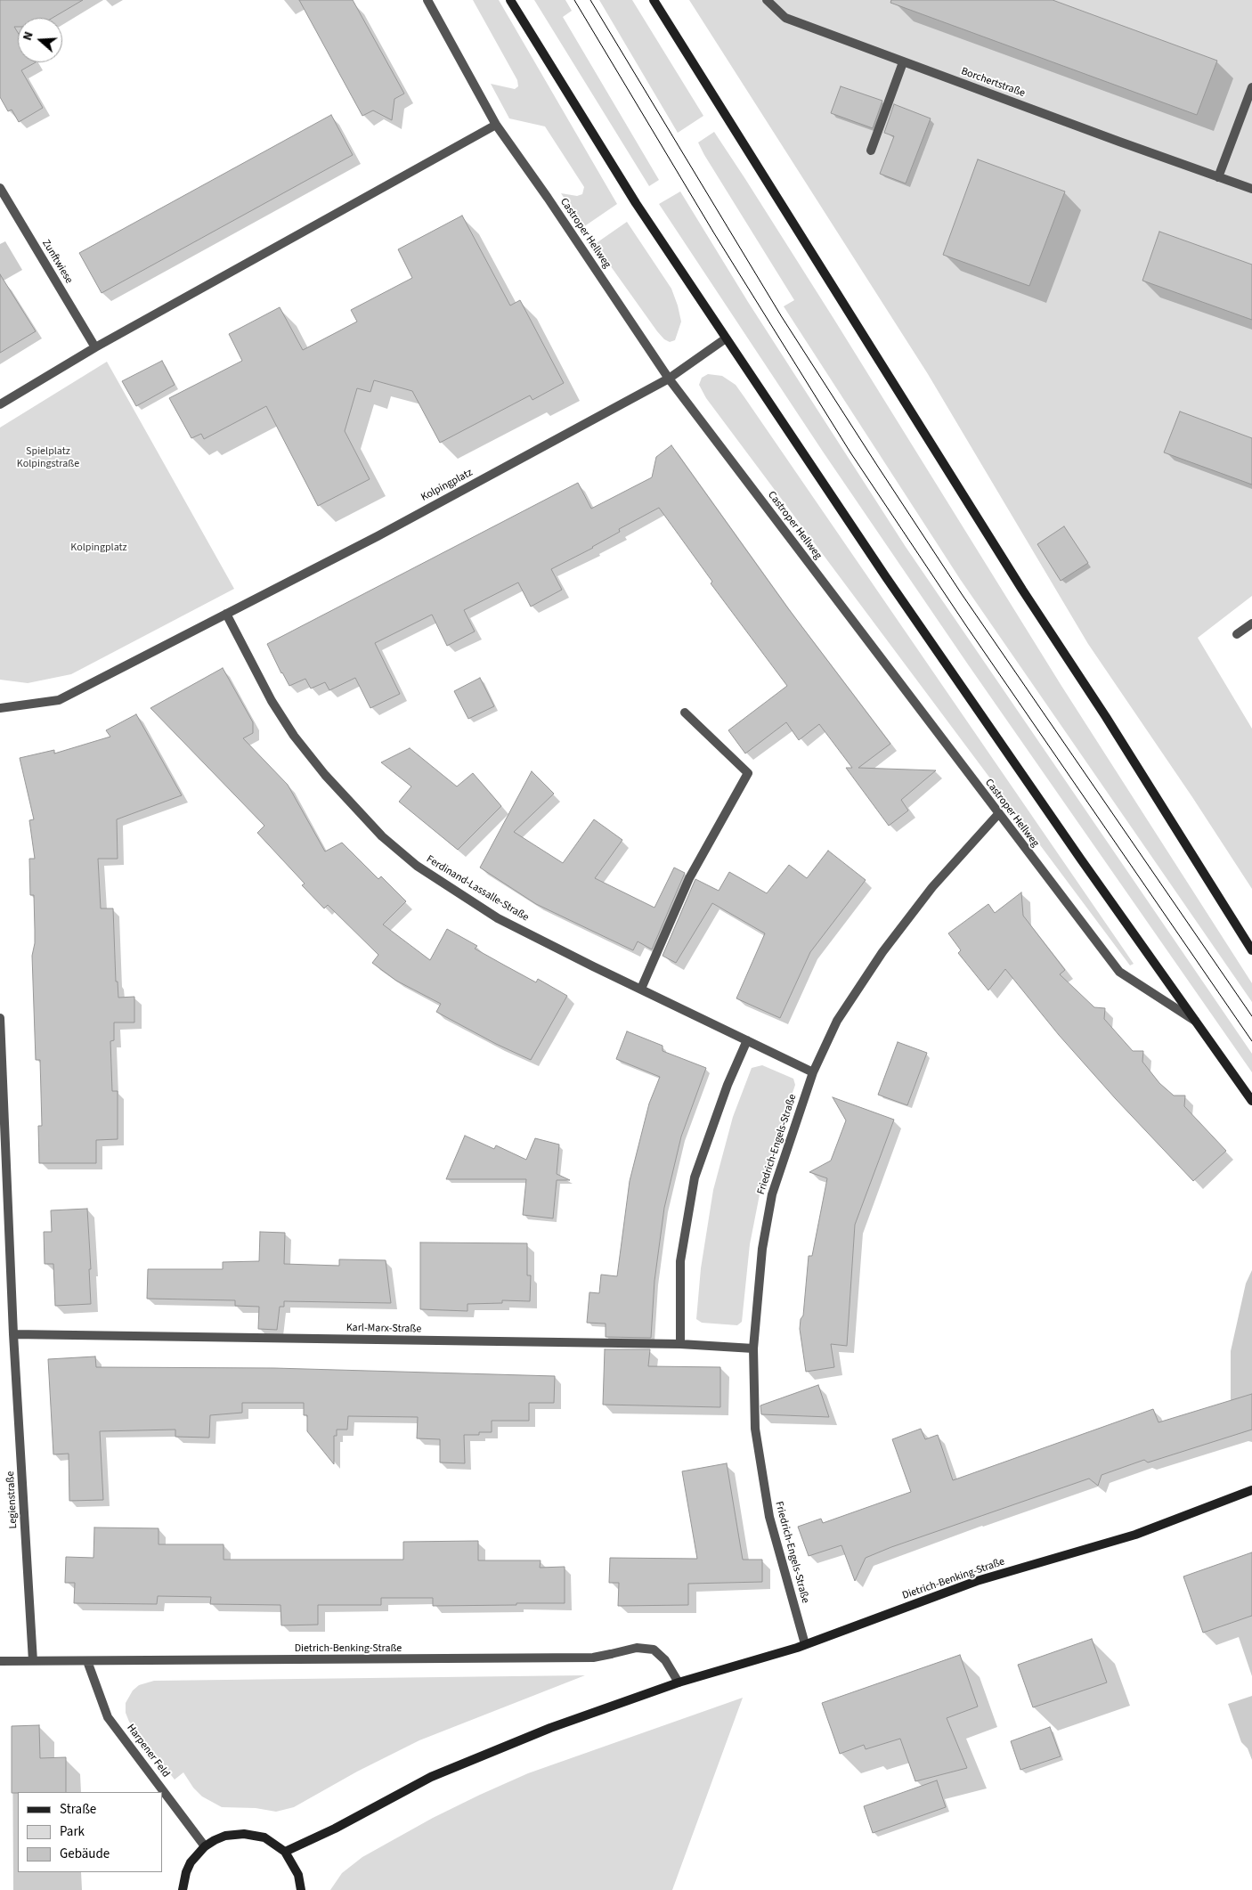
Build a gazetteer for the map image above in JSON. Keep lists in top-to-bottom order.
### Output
{
  "streets": {
    "main road": ["Castroper Hellweg", "Dietrich-Benking-Straße"],
    "street": [
      "Borchertstraße",
      "Zunftwiese",
      "Kolpingplatz",
      "Ferdinand-Lassalle-Straße",
      "Friedrich-Engels-Straße",
      "Karl-Marx-Straße",
      "Legienstraße",
      "Harpener Feld"
    ]
  },
  "crossings": [
    ["Castroper Hellweg", "Kolpingplatz"],
    ["Castroper Hellweg", "Friedrich-Engels-Straße"],
    ["Kolpingplatz", "Ferdinand-Lassalle-Straße"],
    ["Ferdinand-Lassalle-Straße", "Friedrich-Engels-Straße"],
    ["Friedrich-Engels-Straße", "Karl-Marx-Straße"],
    ["Friedrich-Engels-Straße", "Dietrich-Benking-Straße"],
    ["Karl-Marx-Straße", "Legienstraße"],
    ["Legienstraße", "Dietrich-Benking-Straße"],
    ["Dietrich-Benking-Straße", "Harpener Feld"]
  ],
  "parks": ["Spielplatz Kolpingstraße", "Kolpingplatz"],
  "legend": ["Straße", "Park", "Gebäude"],
  "north": "left"
}
